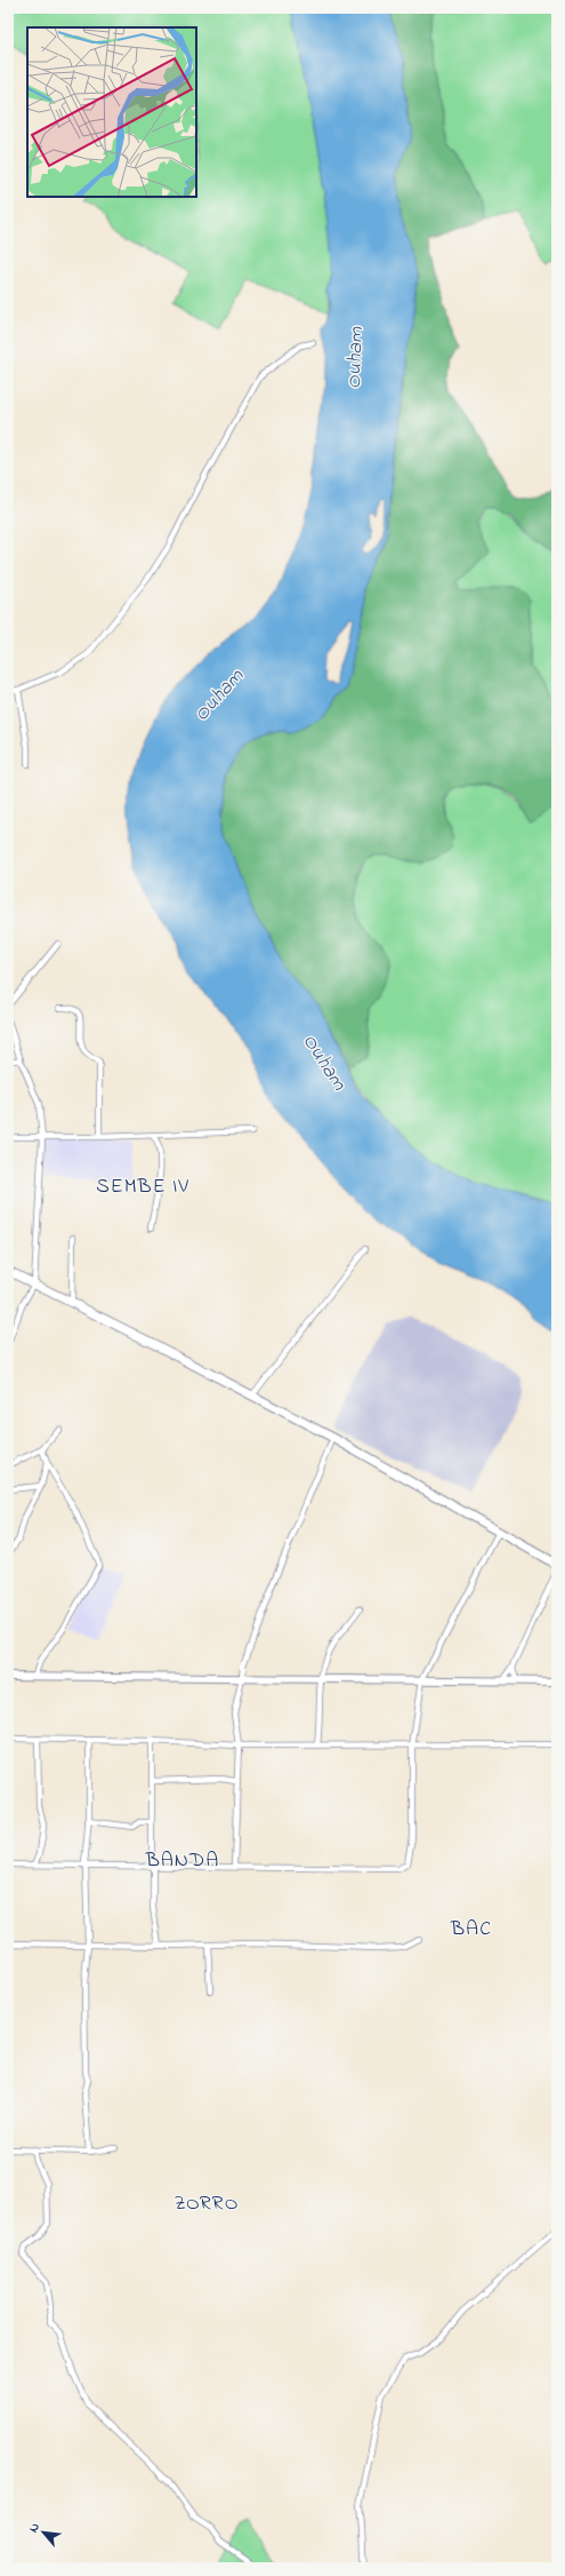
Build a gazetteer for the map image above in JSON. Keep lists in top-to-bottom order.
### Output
{
  "districts": [
    "SEMBE IV",
    "BANDA",
    "BAC",
    "ZORRO"
  ],
  "water": ["Ouham"],
  "north": "top left"
}
